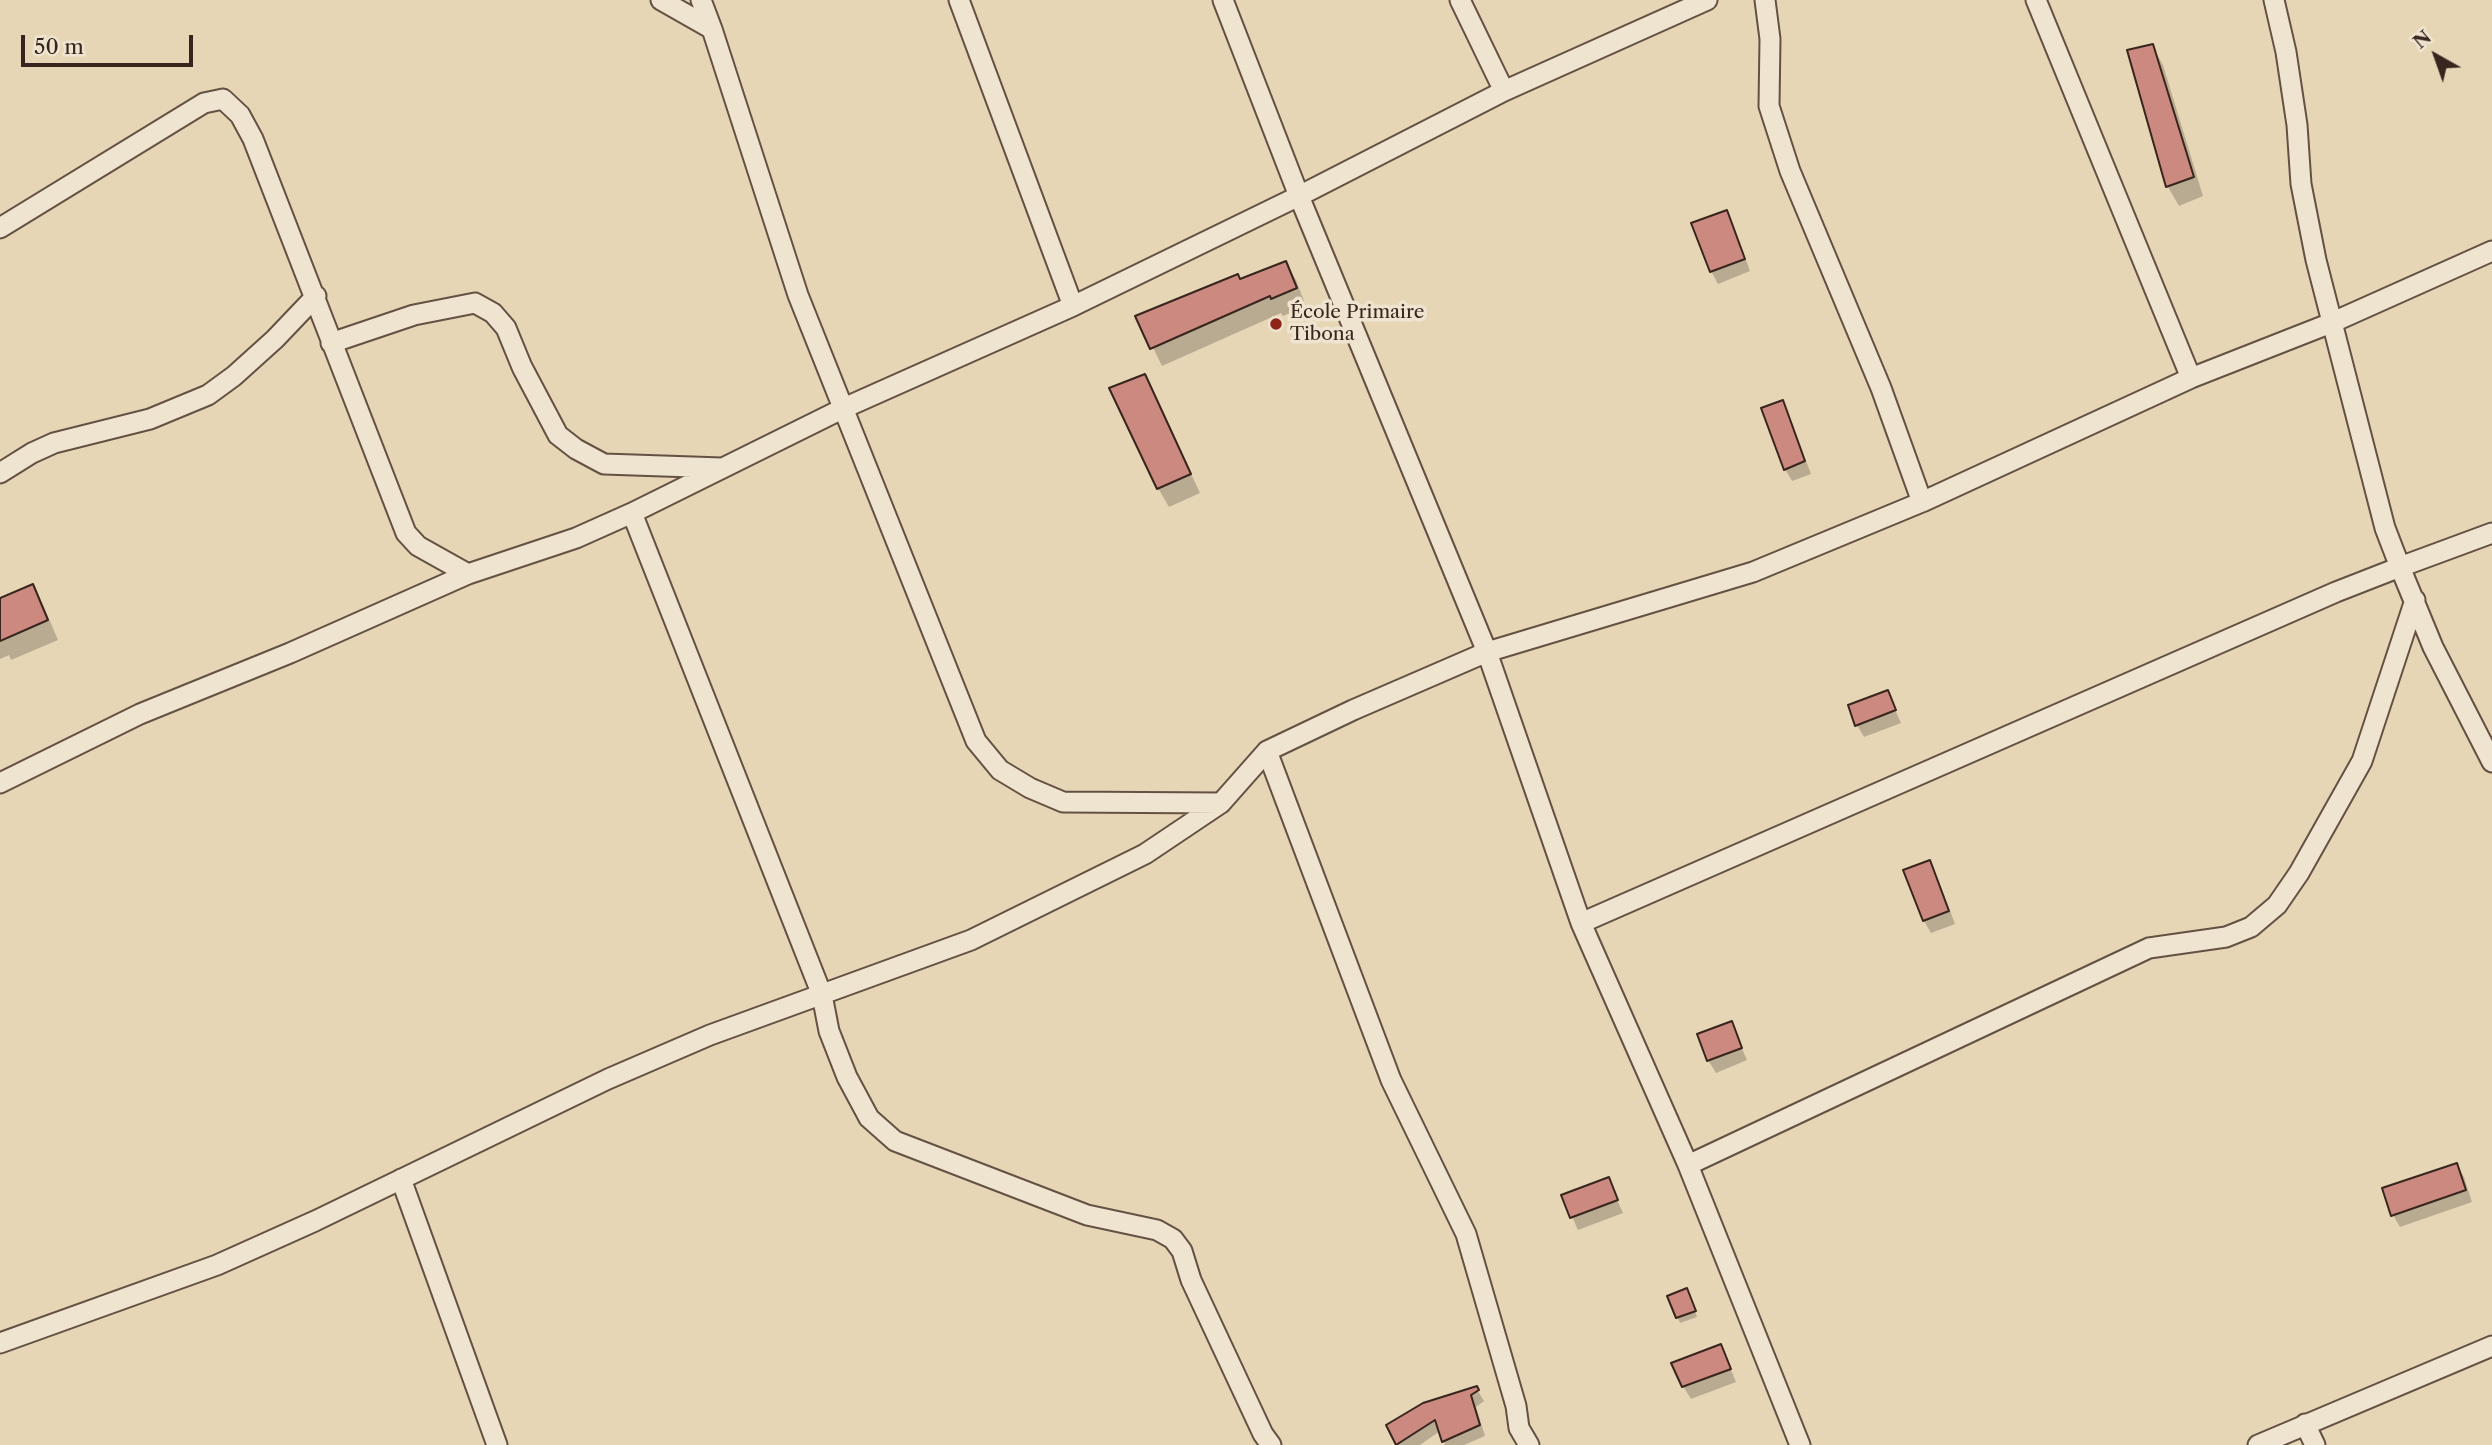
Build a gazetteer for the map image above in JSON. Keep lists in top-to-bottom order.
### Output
{
  "places": ["École Primaire Tibona"],
  "scale_bar": "50 m",
  "north": "top left"
}
